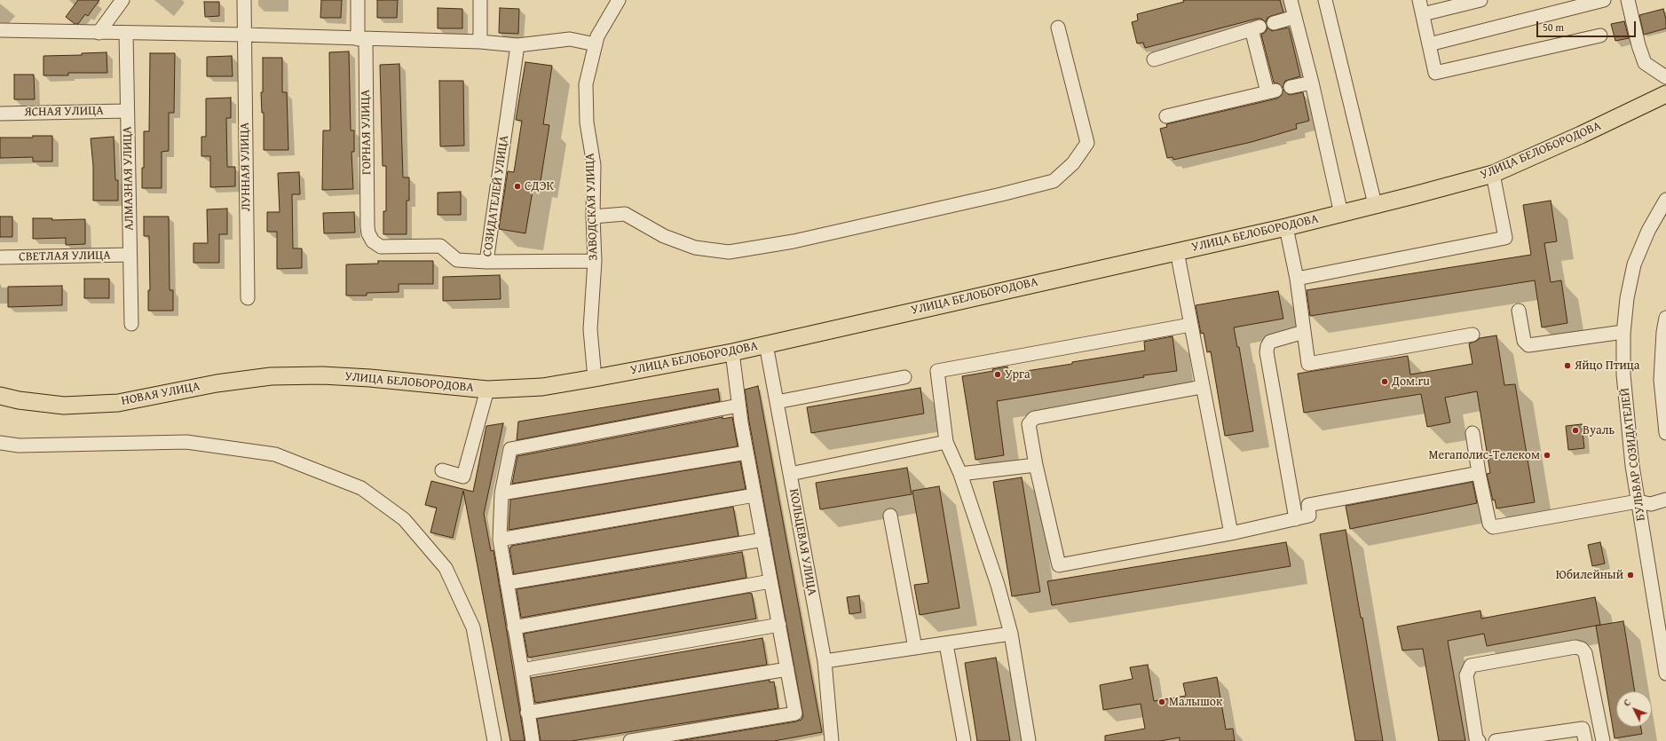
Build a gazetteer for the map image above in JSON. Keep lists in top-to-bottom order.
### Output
{
  "streets": {
    "main road": ["УЛИЦА БЕЛОБОРОДОВА", "НОВАЯ УЛИЦА"],
    "street": [
      "ЯСНАЯ УЛИЦА",
      "ГОРНАЯ УЛИЦА",
      "ЛУННАЯ УЛИЦА",
      "АЛМАЗНАЯ УЛИЦА",
      "СОЗИДАТЕЛЕЙ УЛИЦА",
      "ЗАВОДСКАЯ УЛИЦА",
      "СВЕТЛАЯ УЛИЦА",
      "БУЛЬВАР СОЗИДАТЕЛЕЙ",
      "КОЛЬЦЕВАЯ УЛИЦА"
    ]
  },
  "crossings": [
    ["ЯСНАЯ УЛИЦА", "АЛМАЗНАЯ УЛИЦА"],
    ["ГОРНАЯ УЛИЦА", "СОЗИДАТЕЛЕЙ УЛИЦА"],
    ["УЛИЦА БЕЛОБОРОДОВА", "ЗАВОДСКАЯ УЛИЦА"],
    ["УЛИЦА БЕЛОБОРОДОВА", "НОВАЯ УЛИЦА"],
    ["УЛИЦА БЕЛОБОРОДОВА", "КОЛЬЦЕВАЯ УЛИЦА"],
    ["АЛМАЗНАЯ УЛИЦА", "СВЕТЛАЯ УЛИЦА"],
    ["СОЗИДАТЕЛЕЙ УЛИЦА", "ЗАВОДСКАЯ УЛИЦА"]
  ],
  "places": [
    "СДЭК",
    "Яйцо Птица",
    "Урга",
    "Дом.ru",
    "Вуаль",
    "Мегаполис-Телеком",
    "Юбилейный",
    "Малышок"
  ],
  "scale_bar": "50 m",
  "north": "top left"
}
